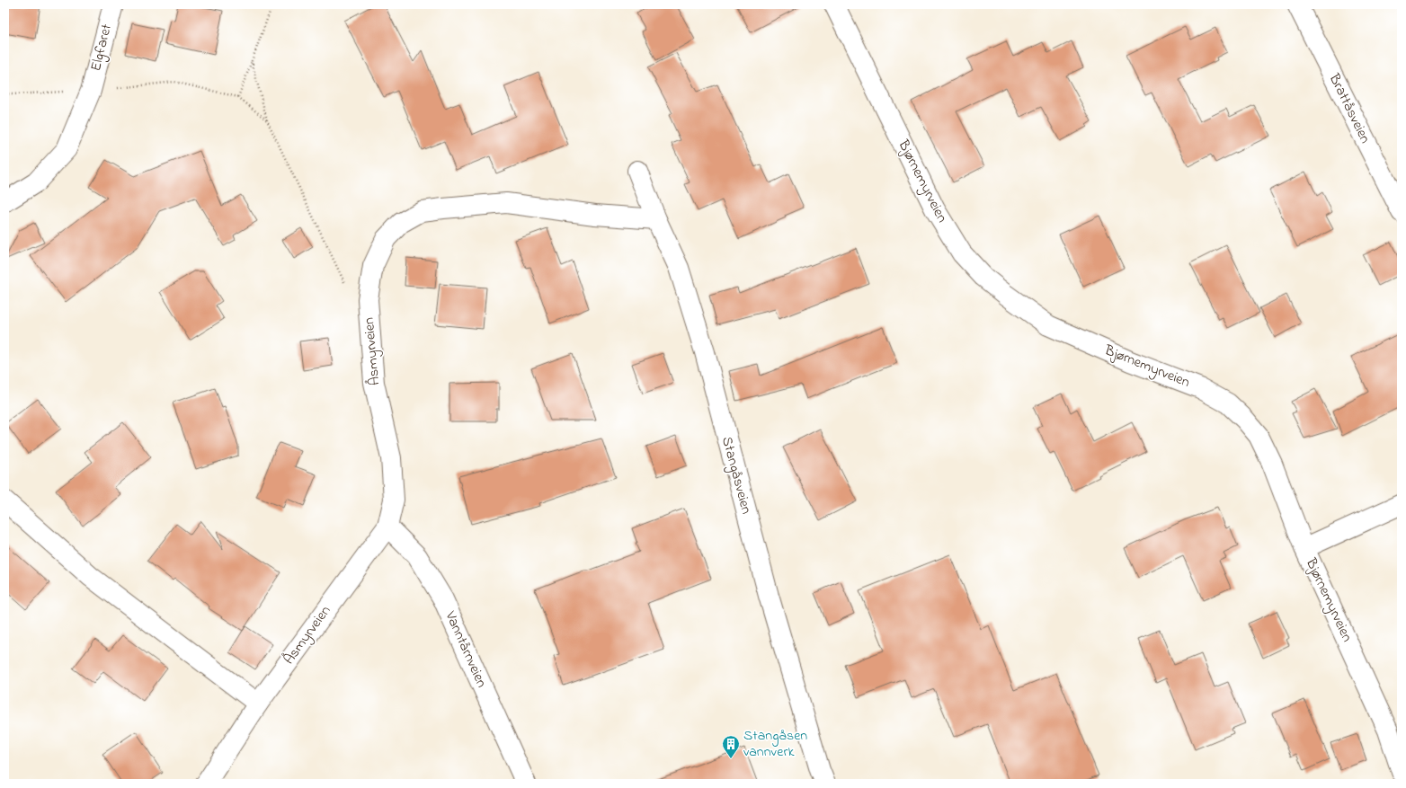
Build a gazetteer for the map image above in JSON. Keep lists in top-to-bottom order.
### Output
{
  "streets": {
    "street": [
      "Elgfaret",
      "Brattåsveien",
      "Bjørnemyrveien",
      "Åsmyrveien",
      "Stangåsveien",
      "Vanntårnveien"
    ]
  },
  "crossings": [
    ["Åsmyrveien", "Stangåsveien"],
    ["Åsmyrveien", "Vanntårnveien"]
  ],
  "places": {
    "building": ["Stangåsen vannverk"]
  }
}
